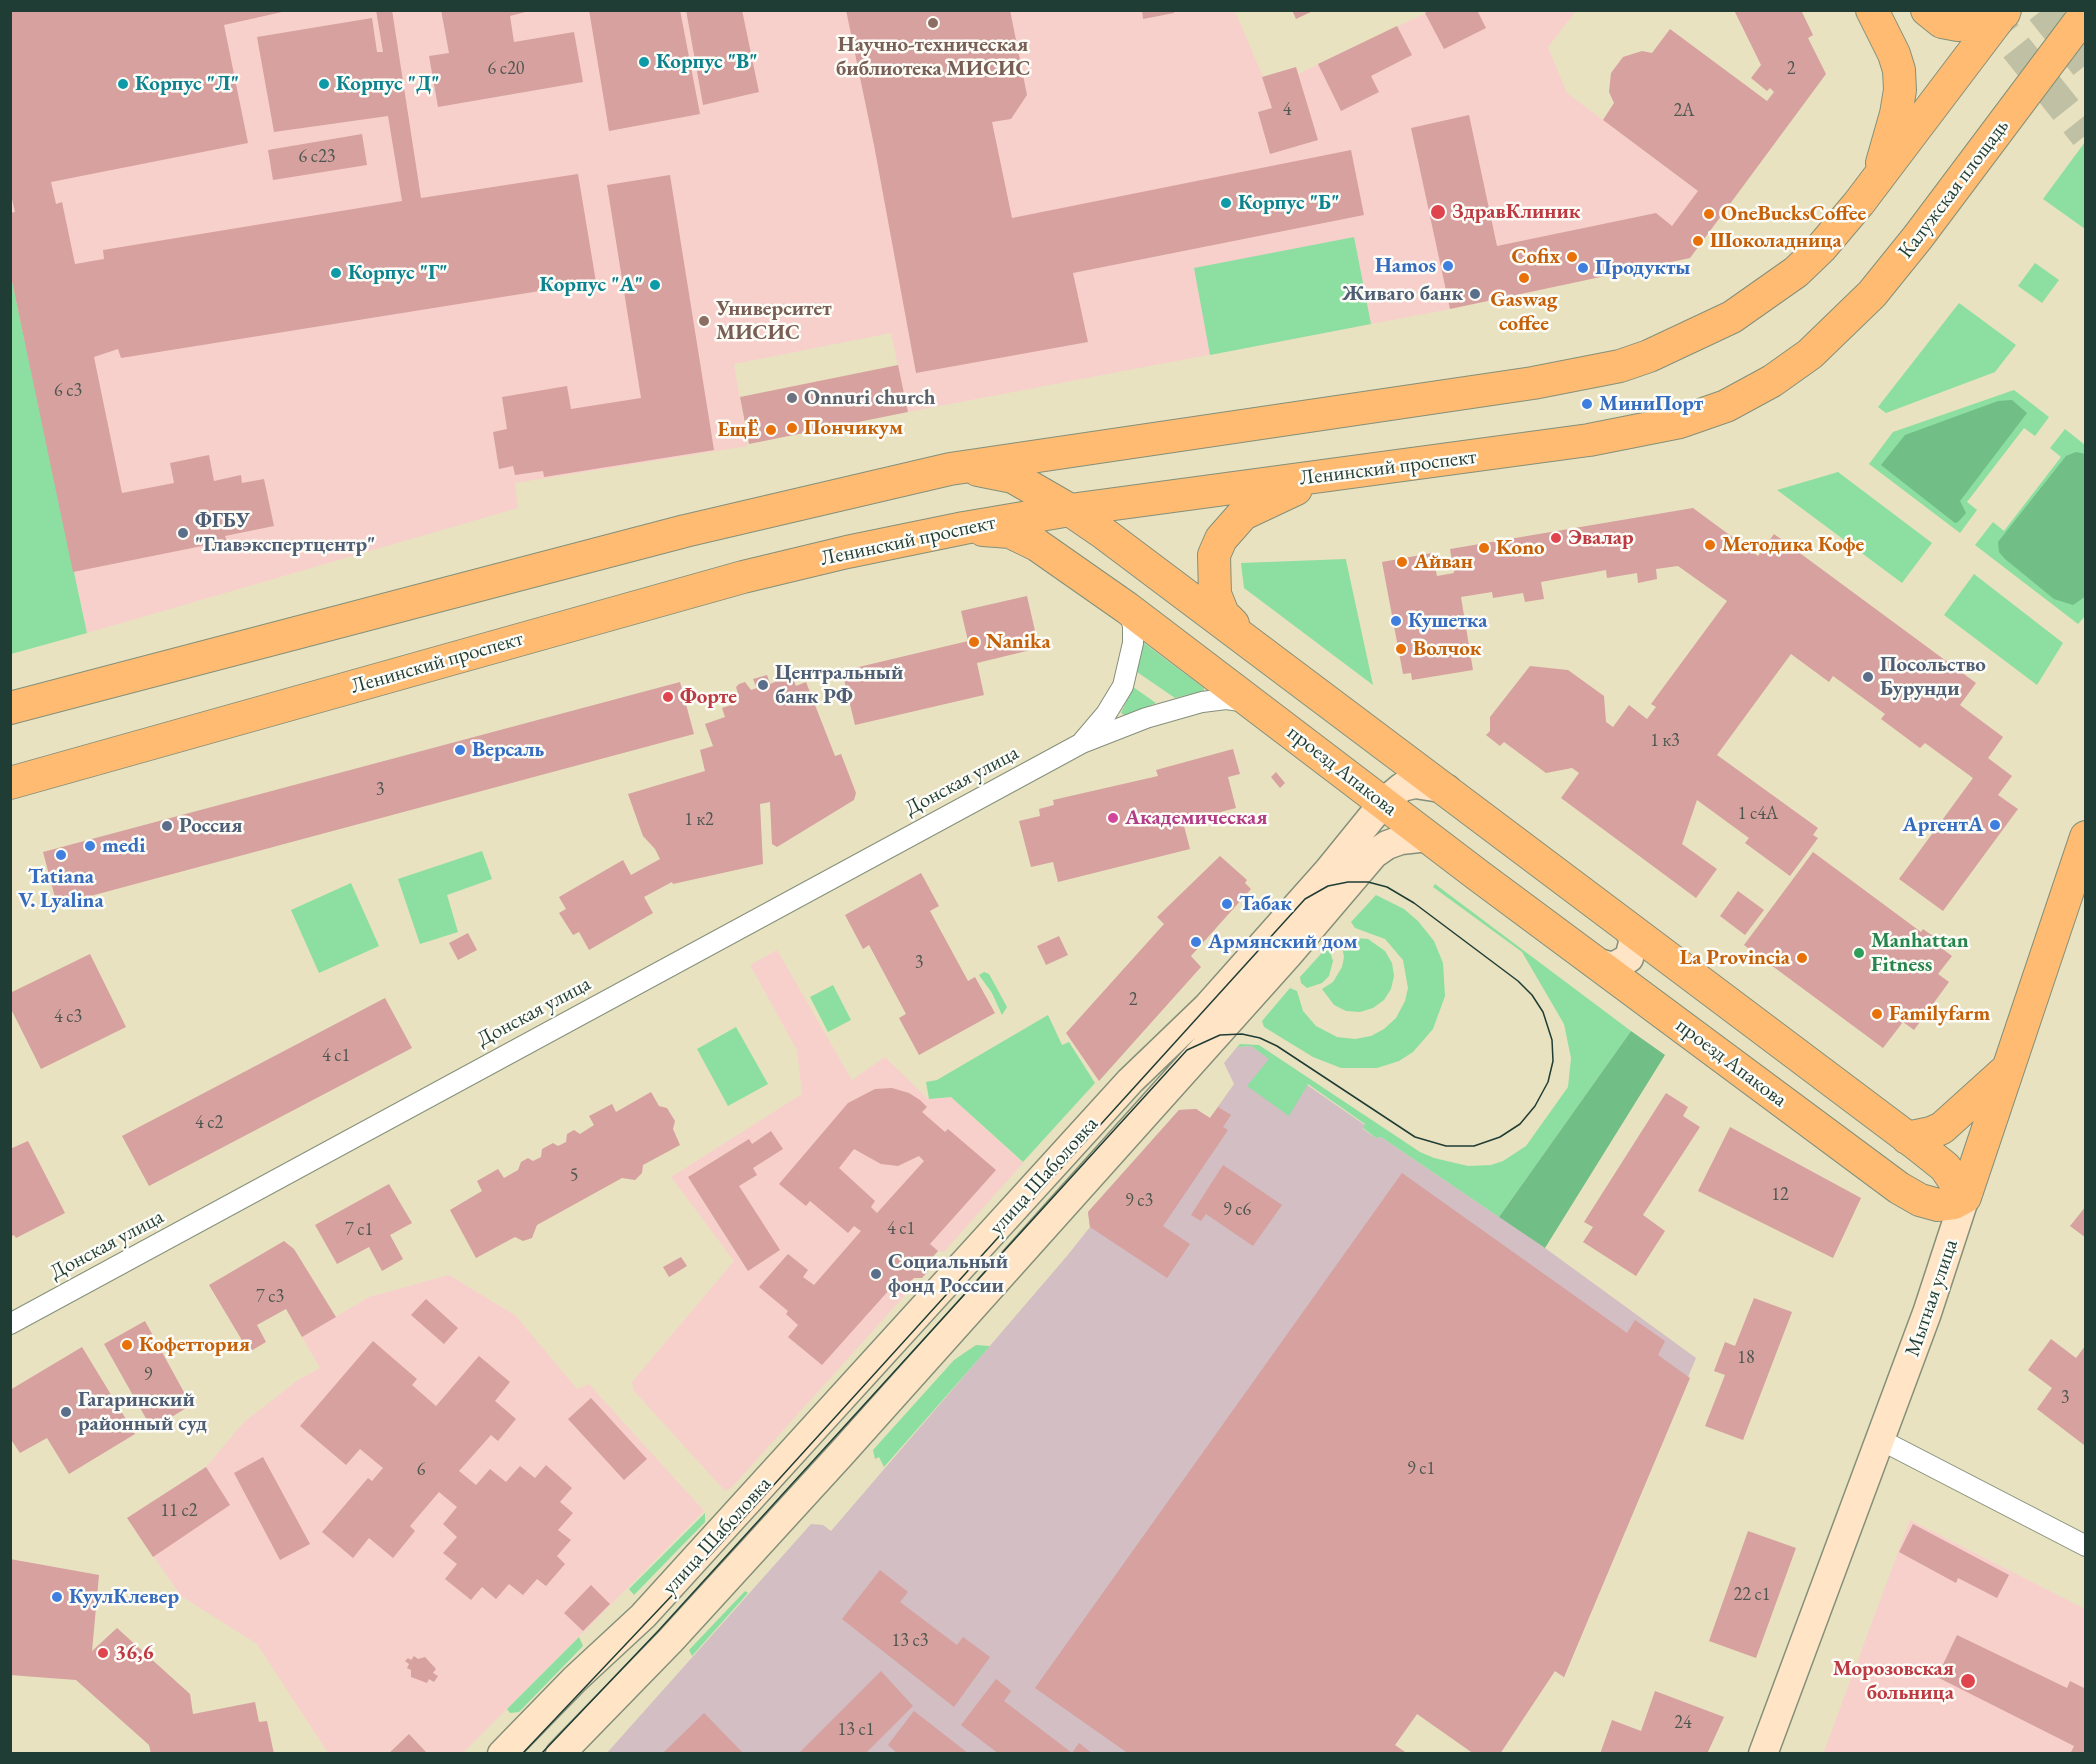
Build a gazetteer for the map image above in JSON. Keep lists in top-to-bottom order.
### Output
{
  "streets": {
    "main road": [
      "Калужская площадь",
      "Ленинский проспект",
      "проезд Апакова",
      "улица Шаболовка",
      "Мытная улица"
    ],
    "street": ["Донская улица"]
  },
  "crossings": [
    ["Калужская площадь", "Ленинский проспект"],
    ["Ленинский проспект", "проезд Апакова"],
    ["проезд Апакова", "Донская улица"],
    ["проезд Апакова", "улица Шаболовка"],
    ["проезд Апакова", "Мытная улица"]
  ],
  "places": [
    "Научно-техническая библиотека МИСИС",
    "Корпус \"В\"",
    "Корпус \"Л\"",
    "Корпус \"Д\"",
    "Корпус \"Б\"",
    "ЗдравКлиник",
    "OneBucksCoffee",
    "Шоколадница",
    "Cofix",
    "Hamos",
    "Продукты",
    "Корпус \"Г\"",
    "Gaswag coffee",
    "Корпус \"А\"",
    "Живаго банк",
    "Университет МИСИС",
    "Onnuri church",
    "МиниПорт",
    "Пончикум",
    "ЕщЁ",
    "ФГБУ \"Главэкспертцентр\"",
    "Эвалар",
    "Методика Кофе",
    "Kono",
    "Айван",
    "Кушетка",
    "Nanika",
    "Волчок",
    "Посольство Бурунди",
    "Центральный банк РФ",
    "Форте",
    "Версаль",
    "Академическая",
    "АргентА",
    "Россия",
    "medi",
    "Tatiana V. Lyalina",
    "Табак",
    "Армянский дом",
    "Manhattan Fitness",
    "La Provincia",
    "Familyfarm",
    "Социальный фонд России",
    "Кофеттория",
    "Гагаринский районный суд",
    "КуулКлевер",
    "36,6",
    "Морозовская больница"
  ],
  "house_numbers": [
    "6 с20",
    "2",
    "4",
    "2А",
    "6 с23",
    "6 с3",
    "1 к3",
    "3",
    "1 с4А",
    "1 к2",
    "3",
    "2",
    "4 с3",
    "4 с1",
    "4 с2",
    "5",
    "12",
    "9 с3",
    "9 с6",
    "4 с1",
    "7 с1",
    "7 с3",
    "18",
    "9",
    "3",
    "9 с1",
    "6",
    "11 с2",
    "22 с1",
    "13 с3",
    "24",
    "13 с1"
  ]
}
